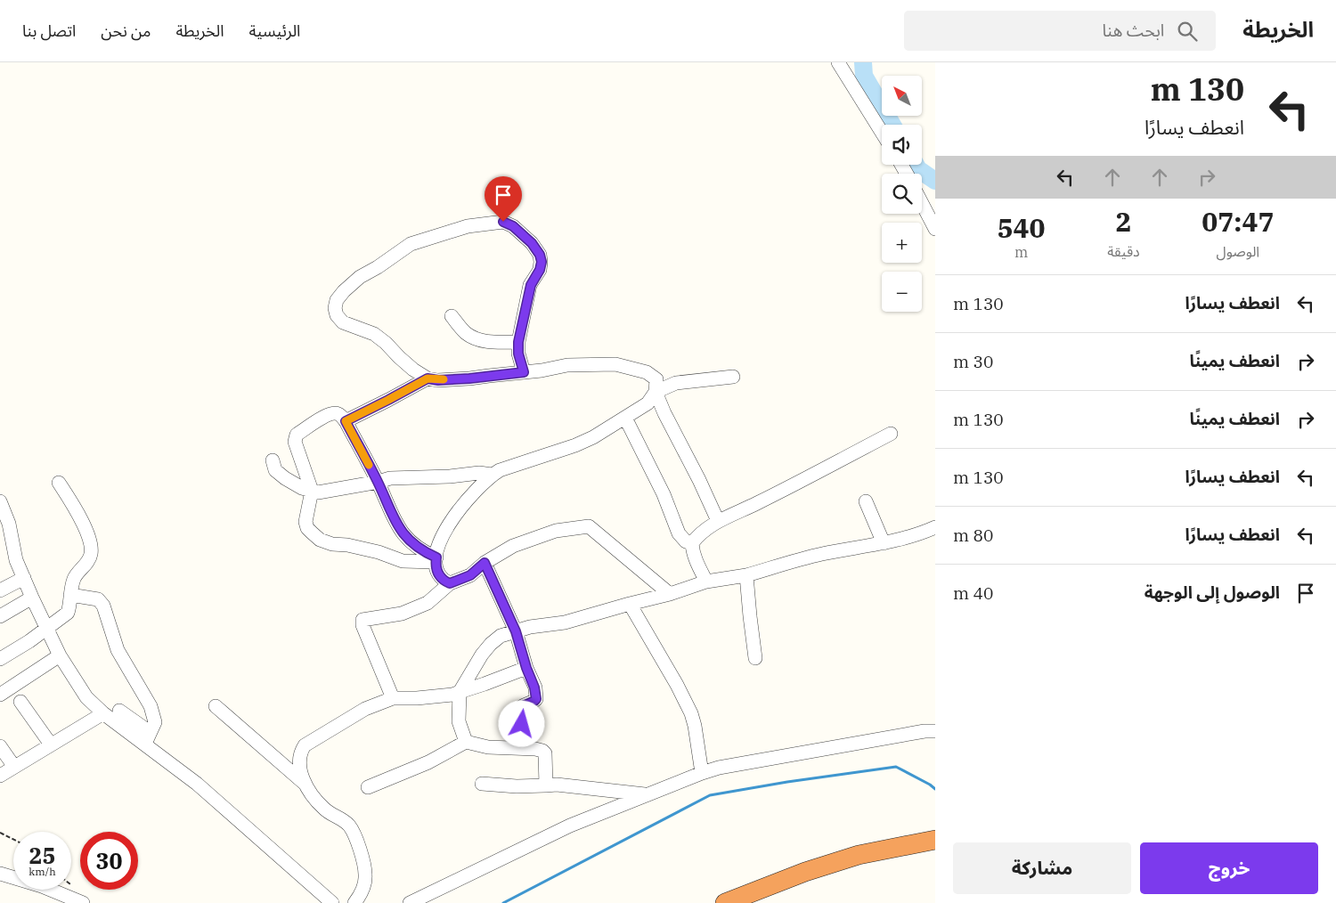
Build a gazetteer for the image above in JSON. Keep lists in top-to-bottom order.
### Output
{
  "north": "top left",
  "page": {
    "header": "الخريطة",
    "search": "ابحث هنا",
    "nav": [
      "الرئيسية",
      "الخريطة",
      "من نحن",
      "اتصل بنا"
    ],
    "turn": ["130 m", "انعطف يسارًا"],
    "map_buttons": ["+", "−"],
    "eta": [
      "07:47",
      "الوصول",
      "2",
      "دقيقة",
      "540",
      "m"
    ],
    "list": [
      {
        "name": "انعطف يسارًا",
        "value": "130 m"
      },
      {
        "name": "انعطف يمينًا",
        "value": "30 m"
      },
      {
        "name": "انعطف يمينًا",
        "value": "130 m"
      },
      {
        "name": "انعطف يسارًا",
        "value": "130 m"
      },
      {
        "name": "انعطف يسارًا",
        "value": "80 m"
      },
      {
        "name": "الوصول إلى الوجهة",
        "value": "40 m"
      }
    ],
    "speed": "25 km/h",
    "limit": "30",
    "buttons": ["خروج", "مشاركة"]
  }
}
